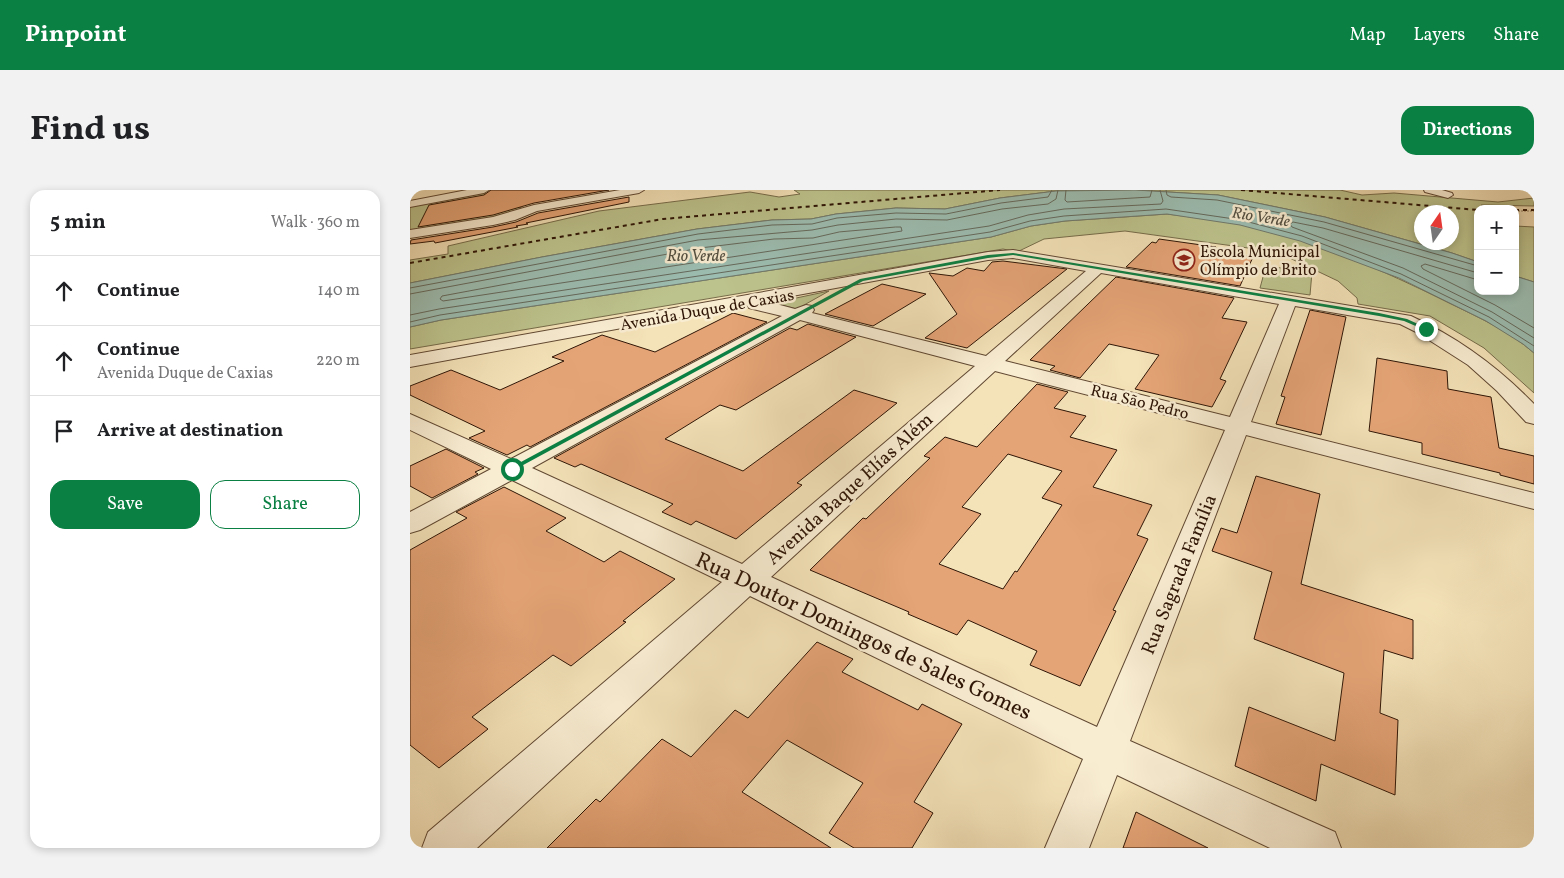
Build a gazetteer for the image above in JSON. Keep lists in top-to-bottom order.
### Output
{
  "streets": {
    "street": [
      "Avenida Duque de Caxias",
      "Rua São Pedro",
      "Avenida Baque Elías Além",
      "Rua Sagrada Família",
      "Rua Doutor Domingos de Sales Gomes"
    ]
  },
  "crossings": [
    ["Avenida Duque de Caxias", "Rua São Pedro"],
    ["Avenida Duque de Caxias", "Avenida Baque Elías Além"],
    ["Avenida Duque de Caxias", "Rua Sagrada Família"],
    ["Rua São Pedro", "Avenida Baque Elías Além"],
    ["Rua São Pedro", "Rua Sagrada Família"],
    ["Avenida Baque Elías Além", "Rua Doutor Domingos de Sales Gomes"],
    ["Rua Sagrada Família", "Rua Doutor Domingos de Sales Gomes"]
  ],
  "water": ["Rio Verde"],
  "places": {
    "school or university": ["Escola Municipal Olímpio de Brito"]
  },
  "north": "top",
  "page": {
    "header": "Pinpoint",
    "nav": ["Map", "Layers", "Share"],
    "title": "Find us",
    "buttons": [
      "Directions",
      ["Save", "Share"]
    ],
    "heading": ["5 min", "Walk · 360 m"],
    "map_buttons": ["+", "−"],
    "list": [
      ["Continue", "140 m"],
      ["Continue", "Avenida Duque de Caxias", "220 m"],
      "Arrive at destination"
    ]
  }
}
